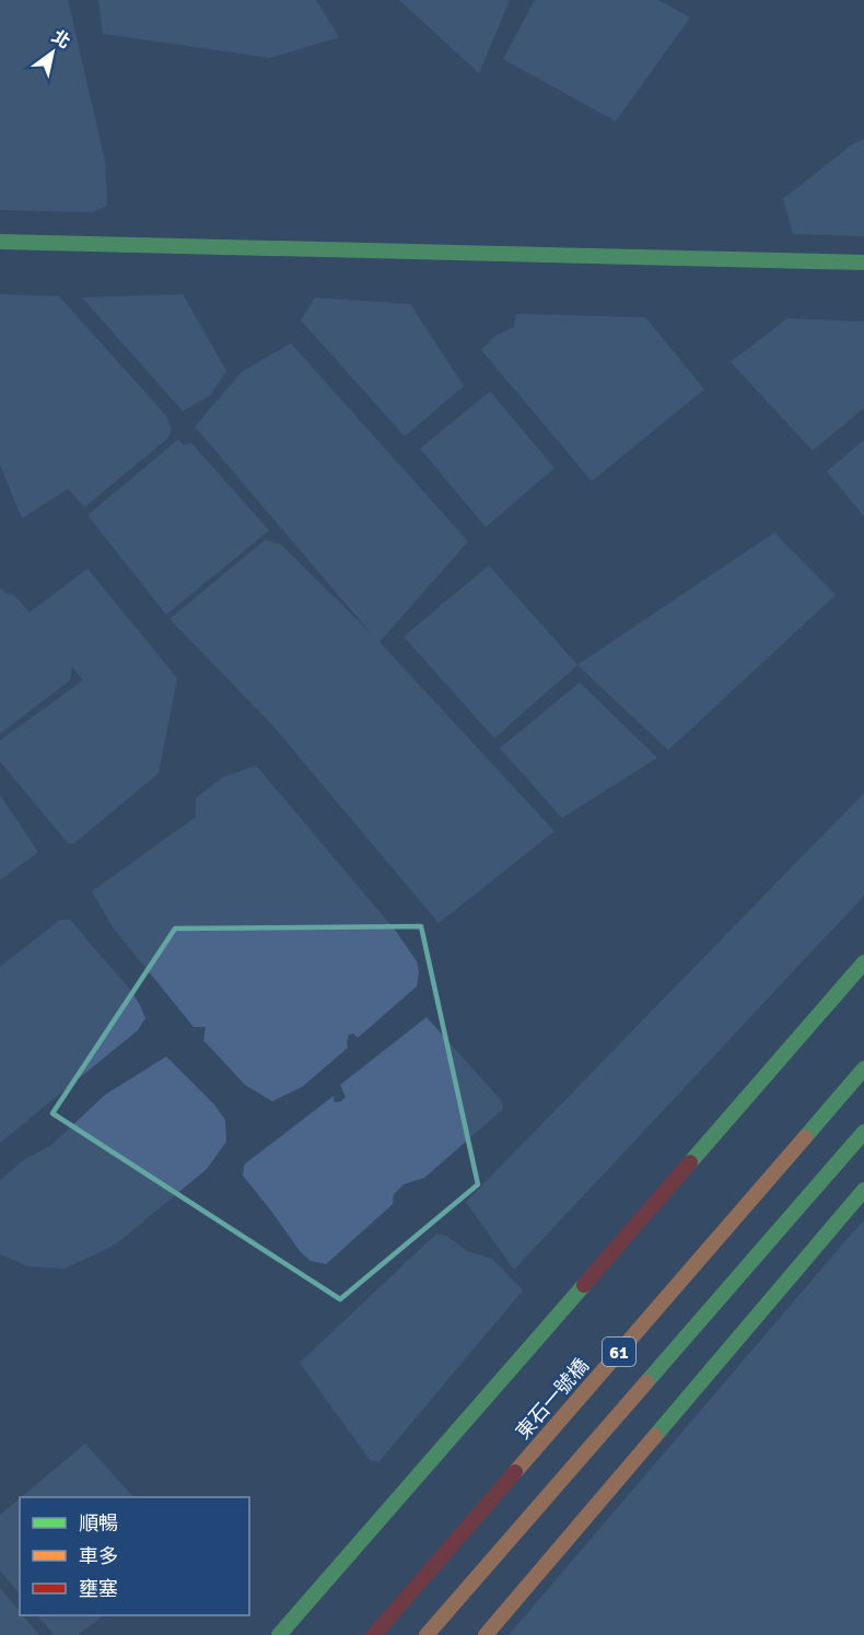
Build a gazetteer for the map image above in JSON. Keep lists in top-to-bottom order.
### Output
{
  "streets": {
    "main road": ["61", "東石一號橋"]
  },
  "legend": ["順暢", "車多", "壅塞"],
  "north": "top right"
}
